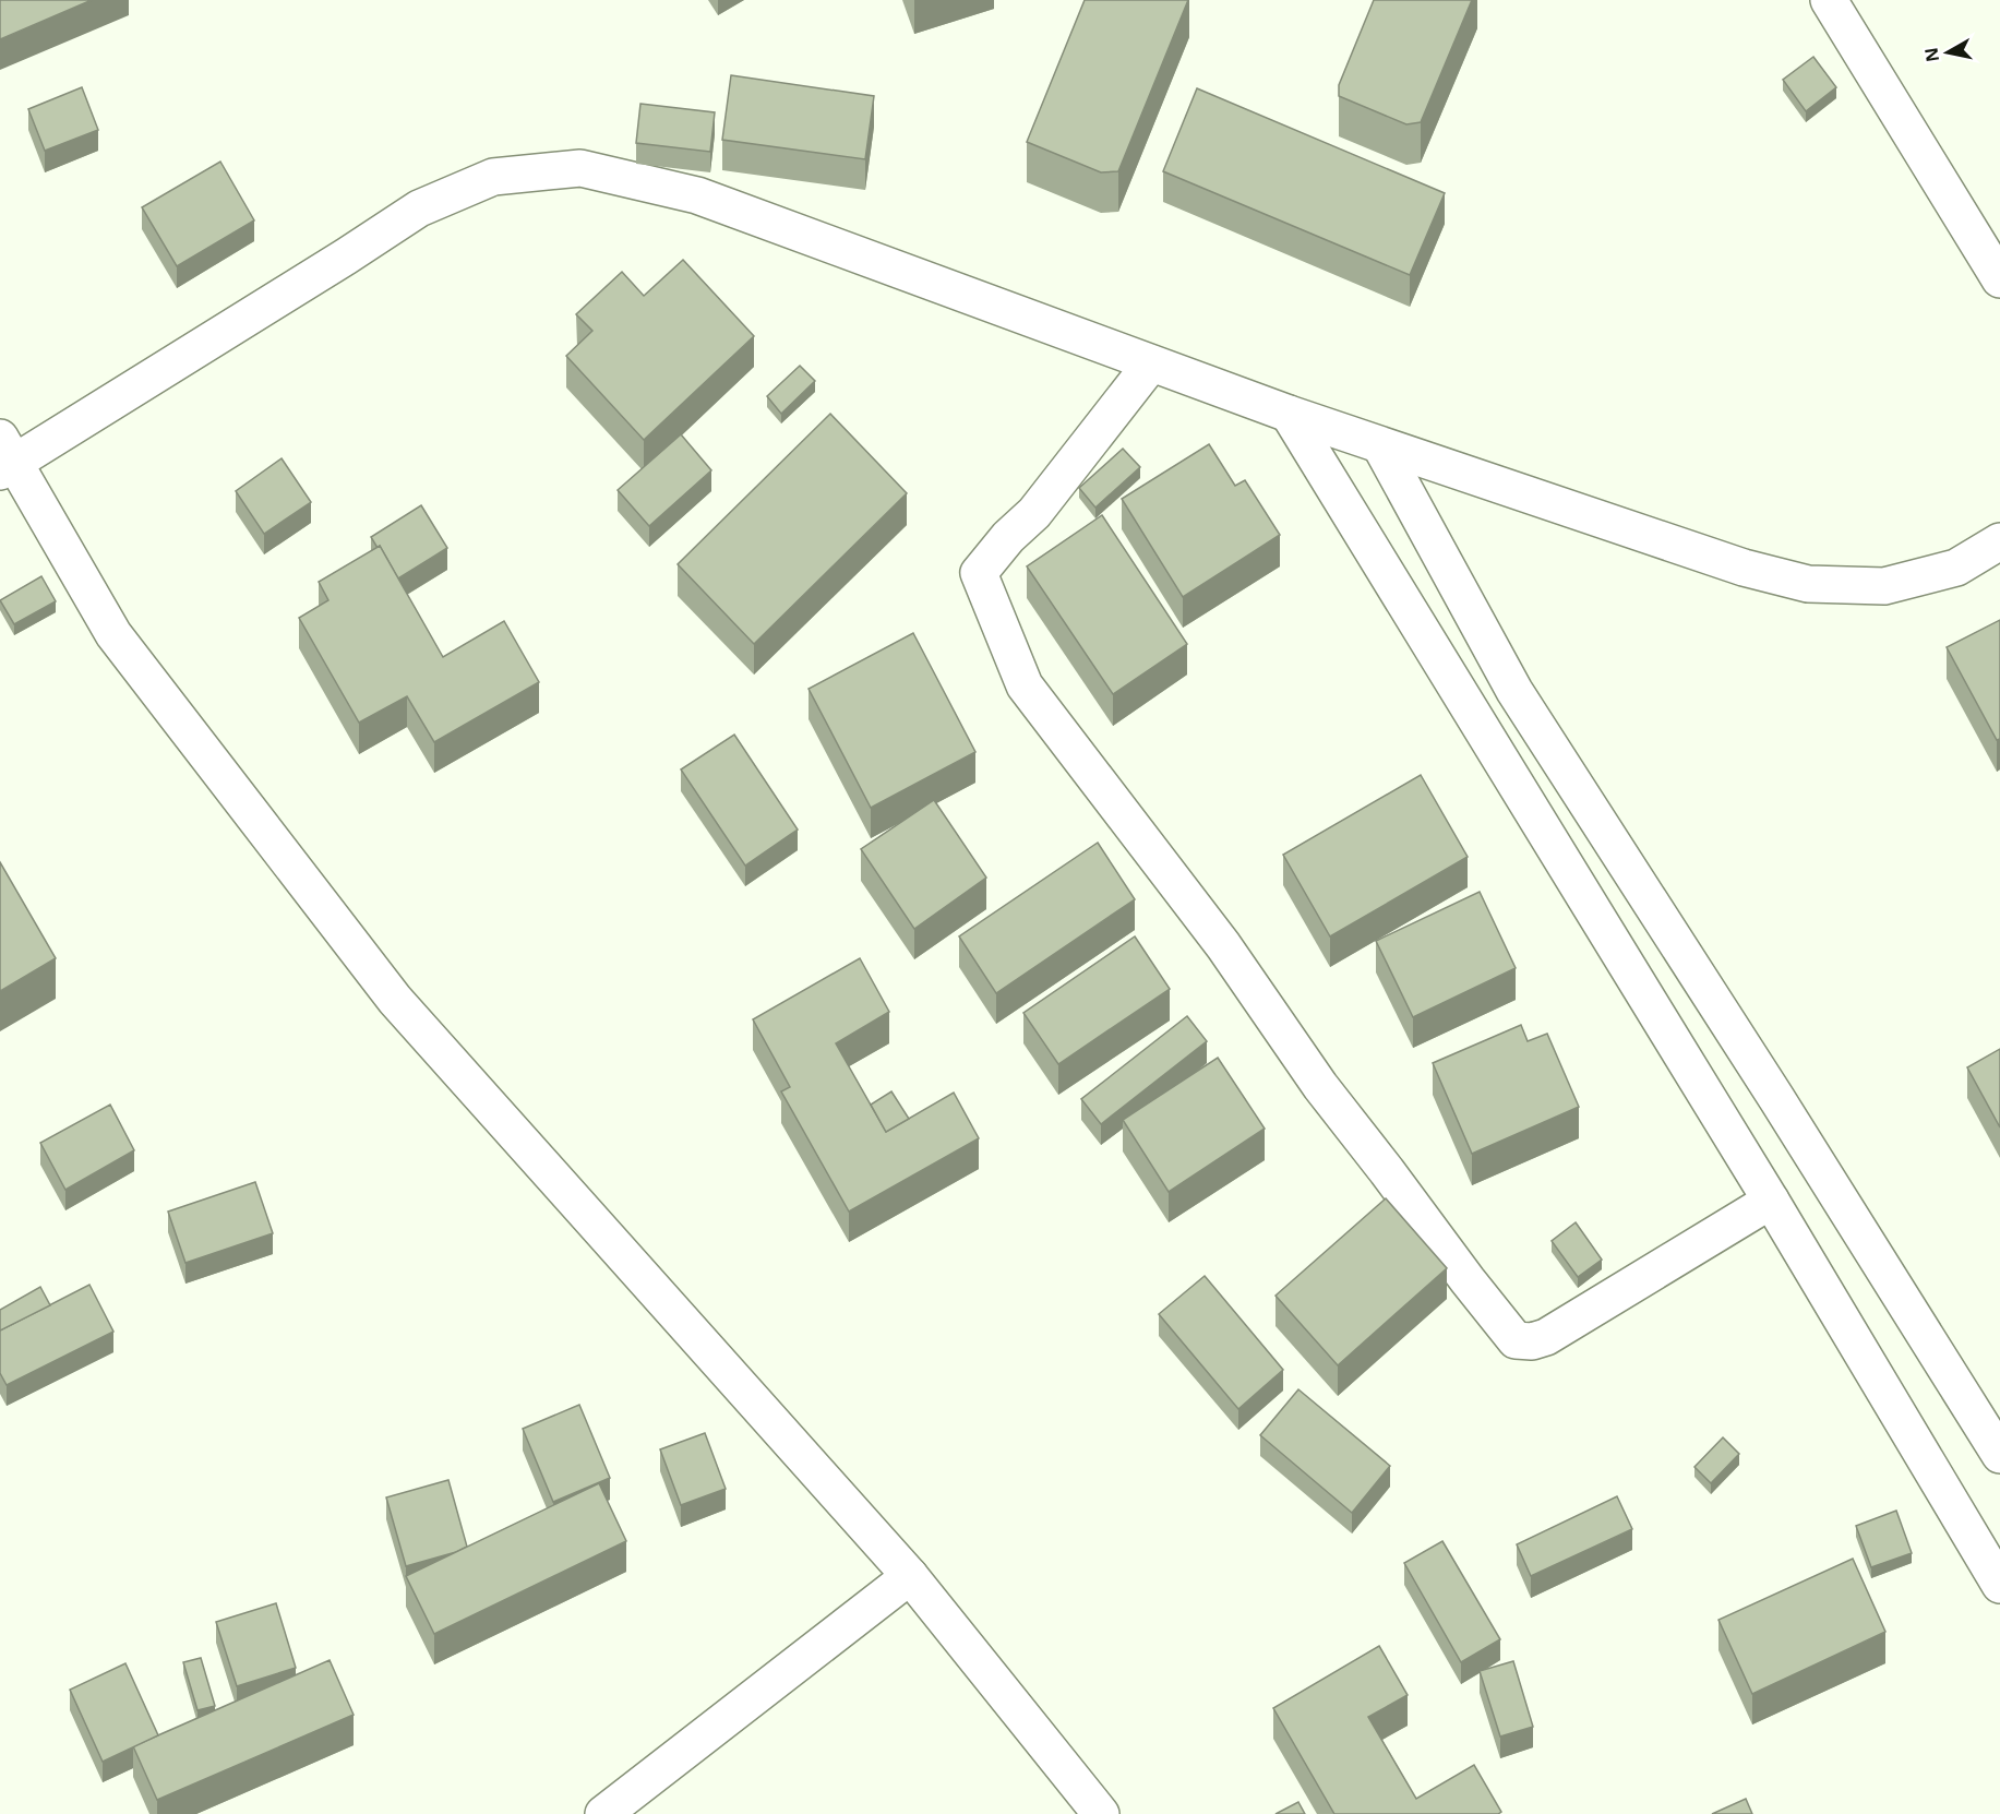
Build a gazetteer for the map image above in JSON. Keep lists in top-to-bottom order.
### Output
{
  "north": "left"
}
